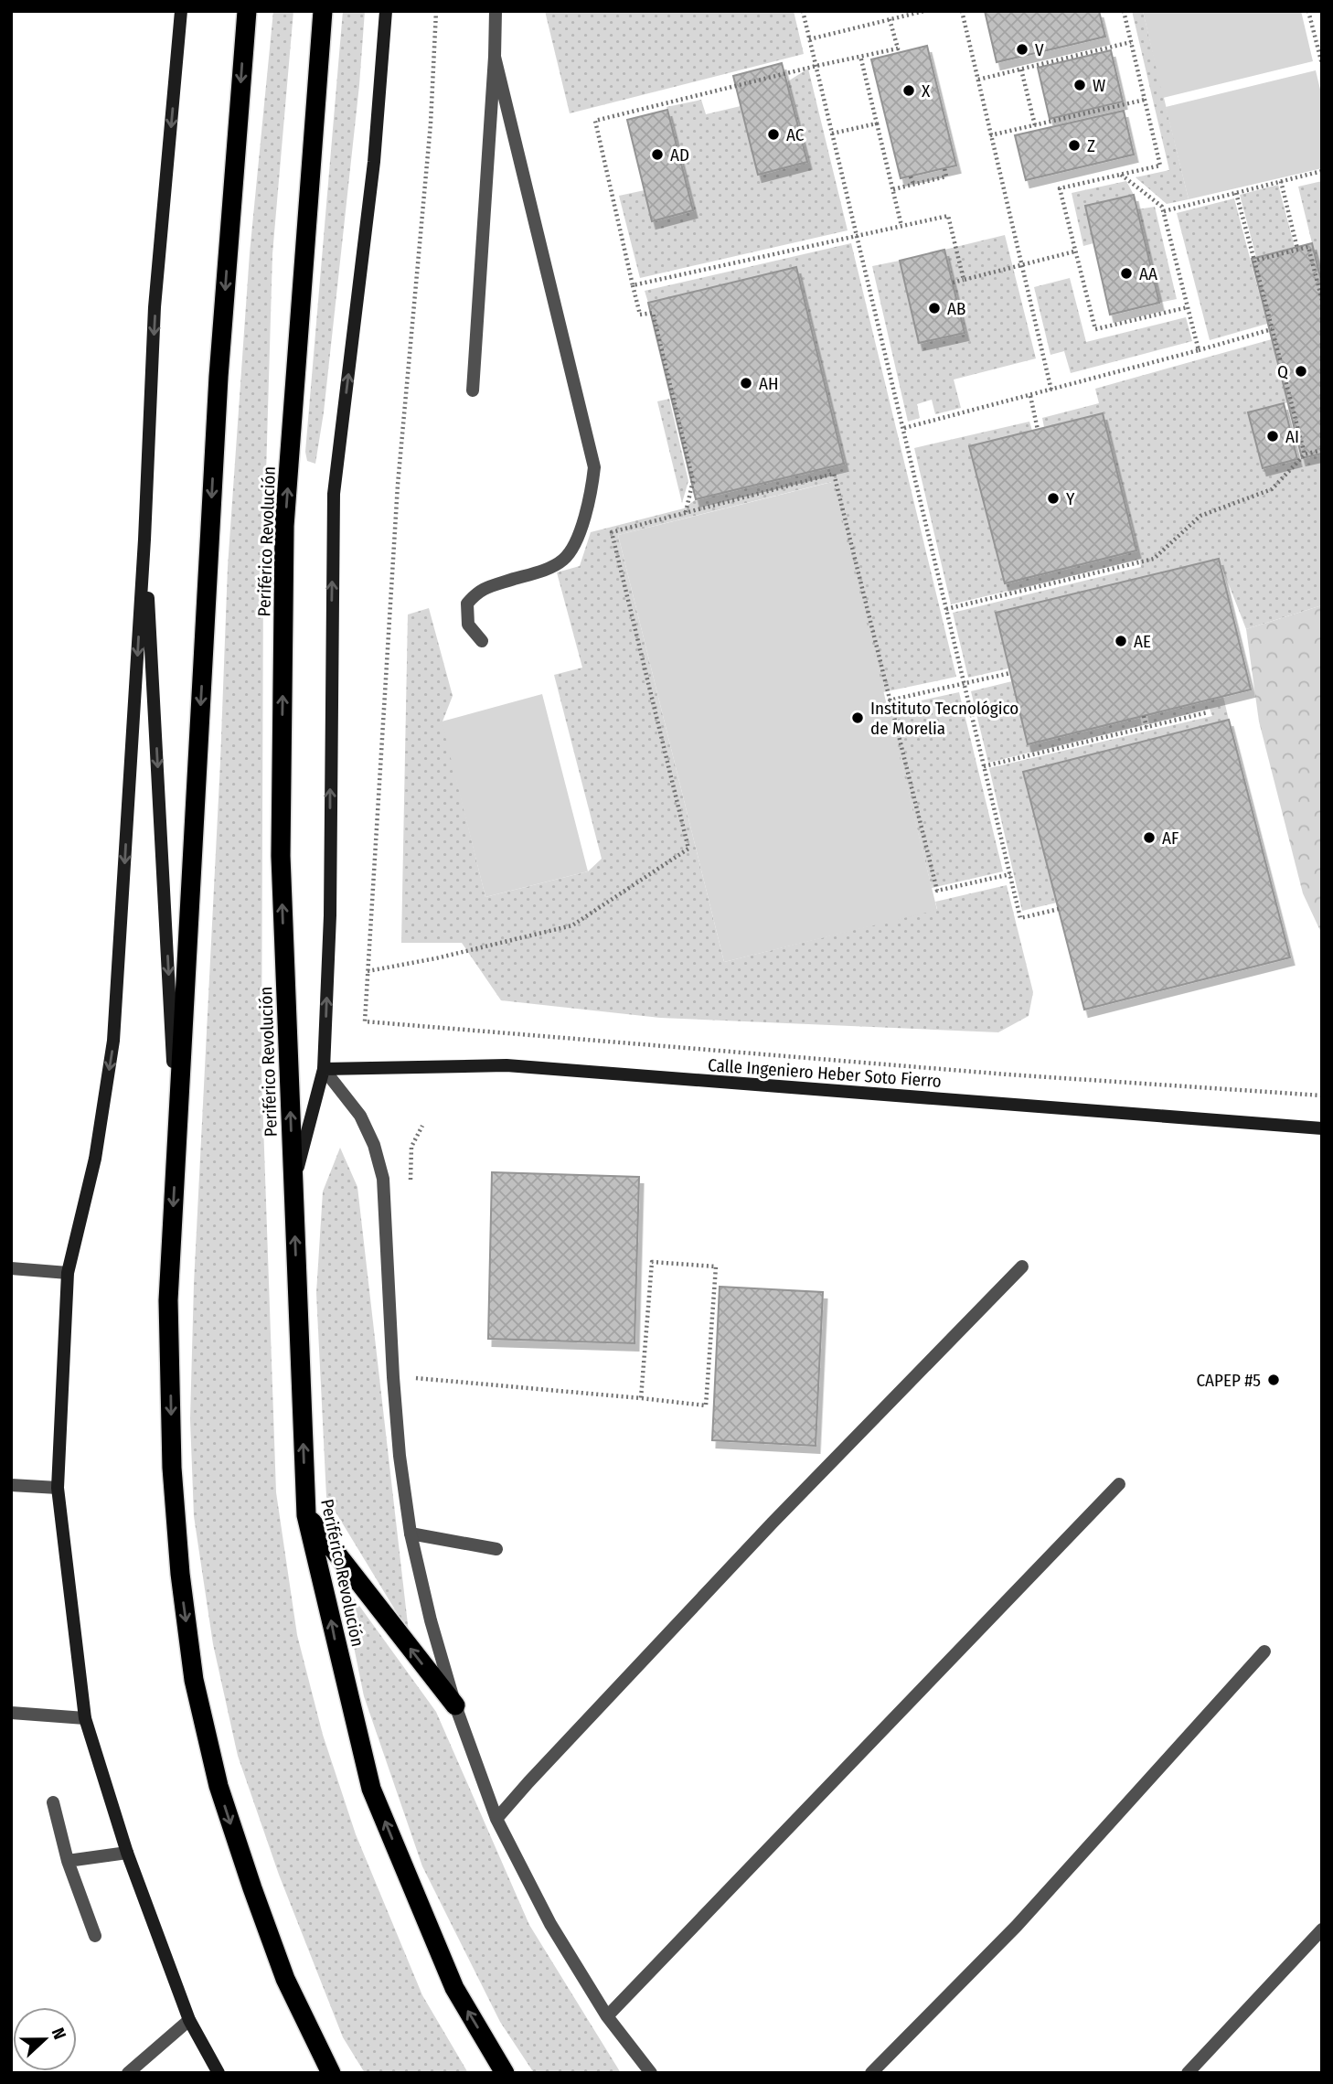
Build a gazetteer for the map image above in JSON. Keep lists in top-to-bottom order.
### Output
{
  "streets": {
    "highway": ["Periférico Revolución"],
    "street": ["Calle Ingeniero Heber Soto Fierro"]
  },
  "places": [
    "V",
    "W",
    "X",
    "AC",
    "Z",
    "AD",
    "AA",
    "AB",
    "Q",
    "AH",
    "AI",
    "Y",
    "AE",
    "Instituto Tecnológico de Morelia",
    "AF",
    "CAPEP #5"
  ],
  "north": "right"
}
